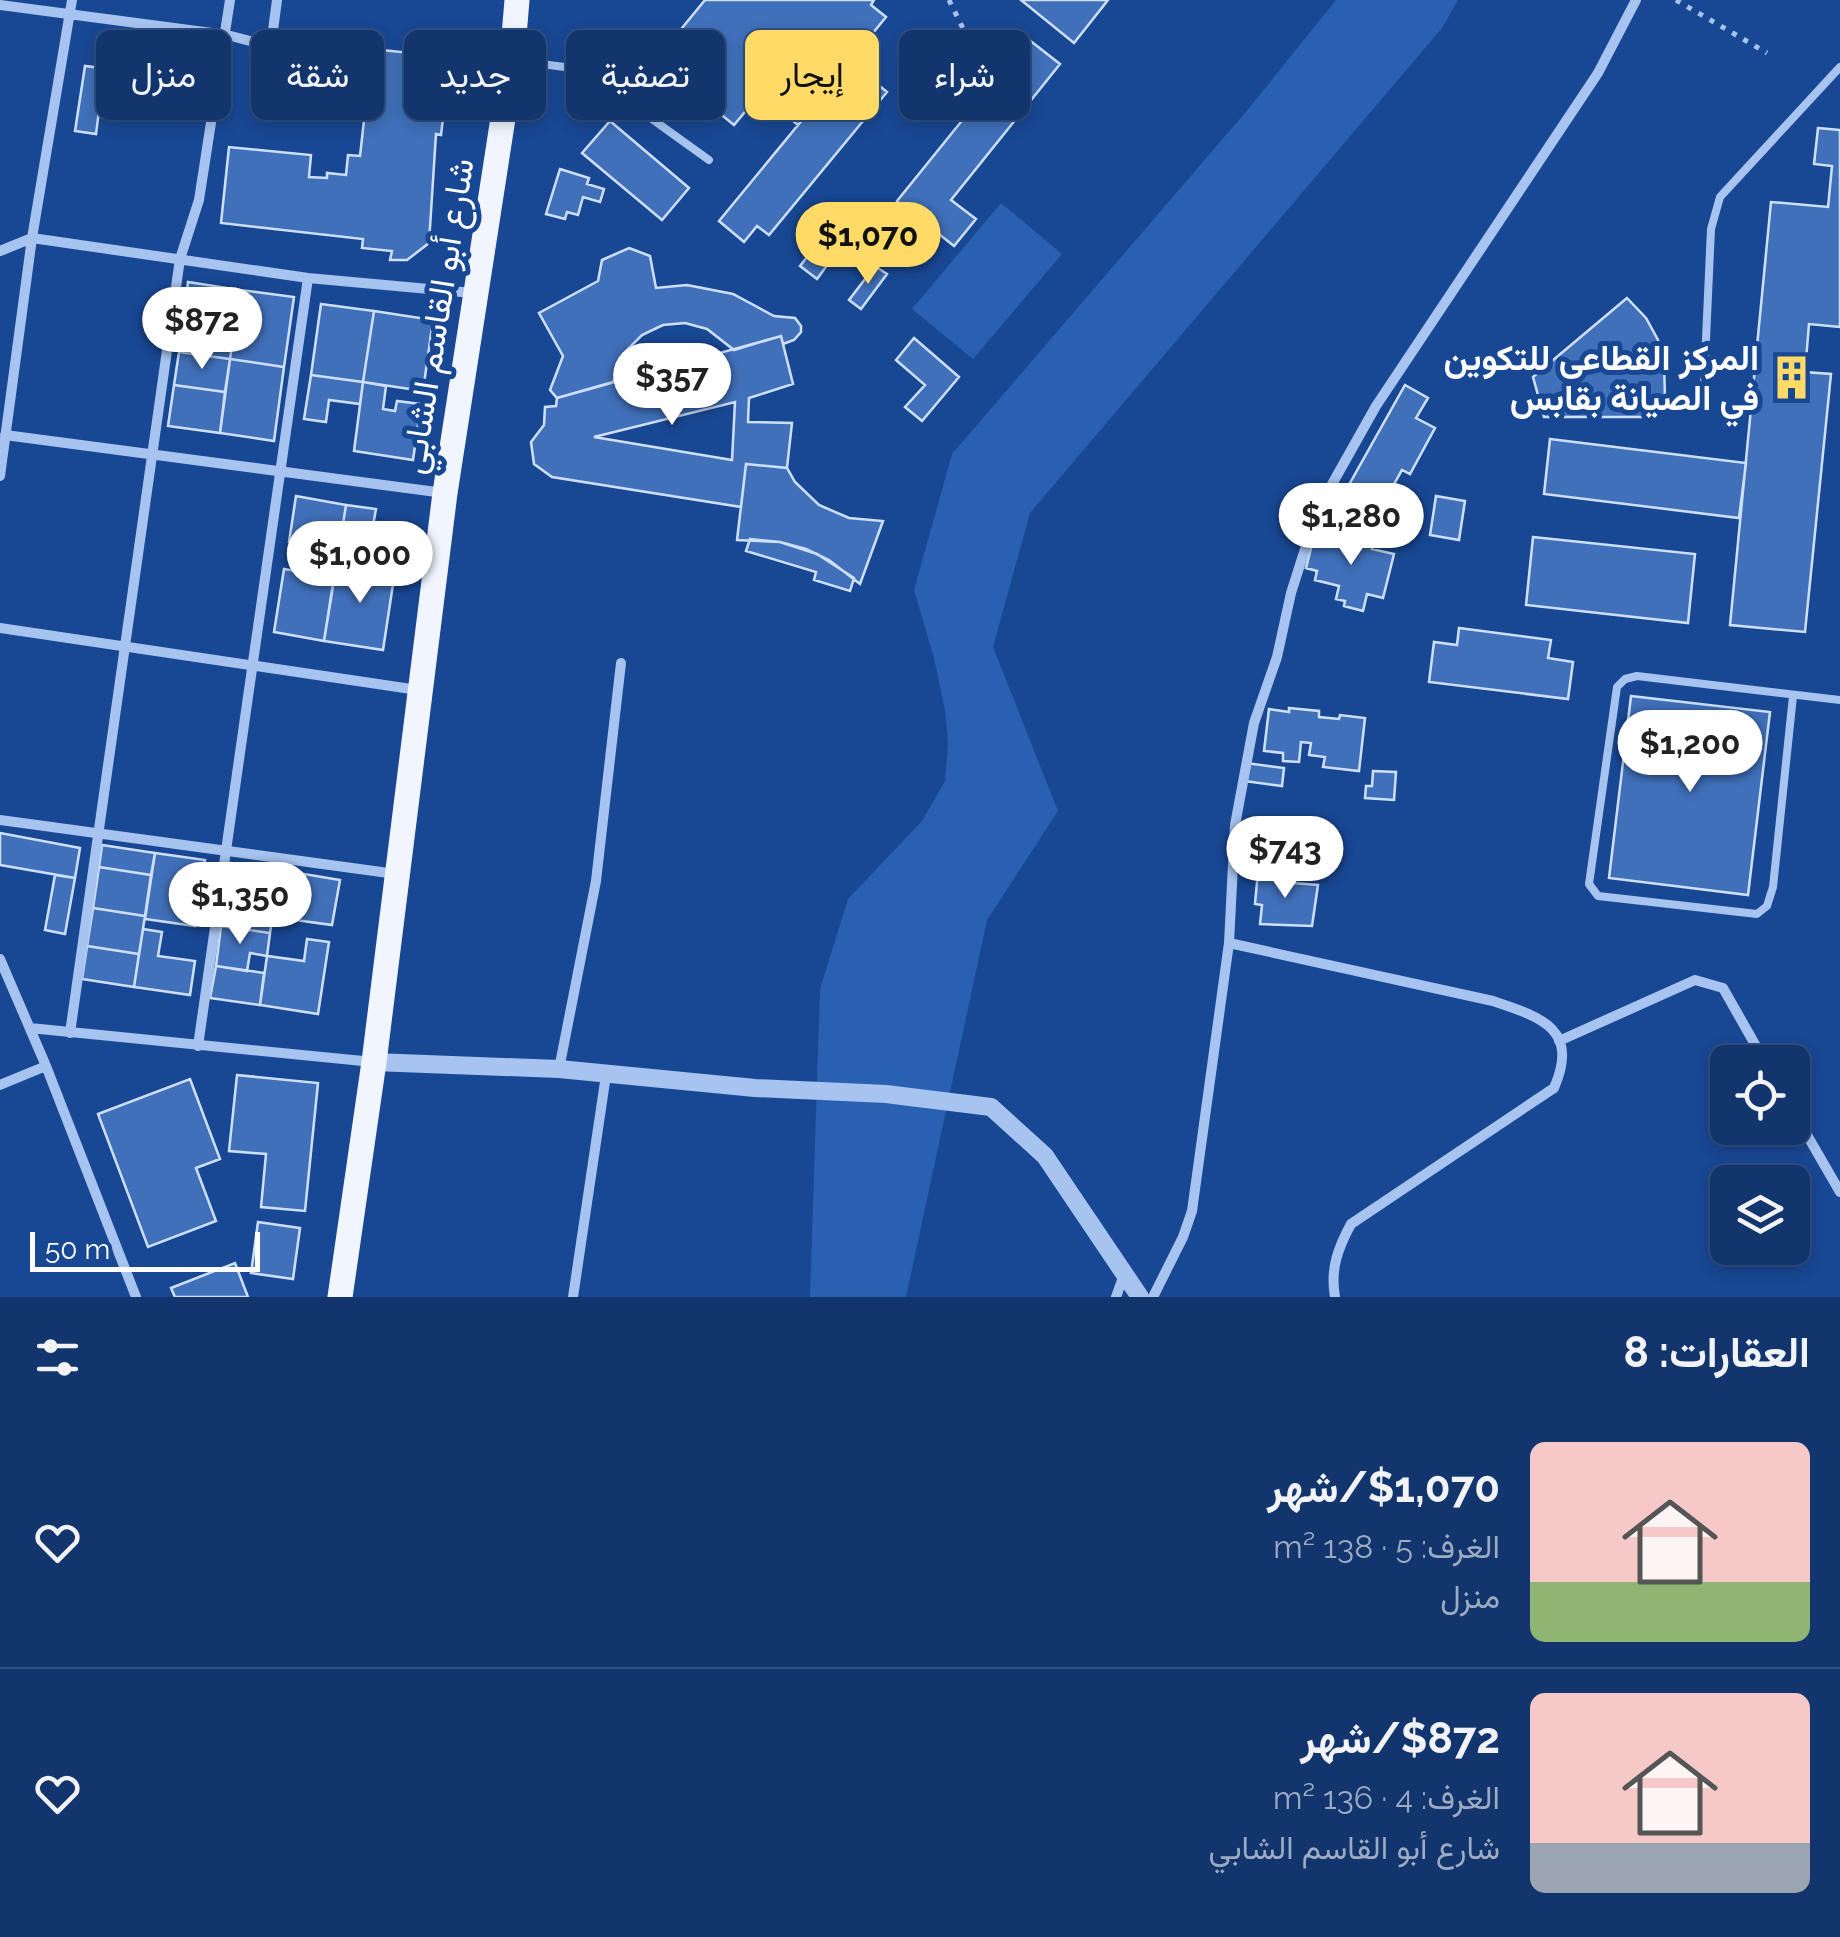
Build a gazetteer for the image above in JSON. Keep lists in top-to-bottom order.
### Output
{
  "streets": {
    "main road": ["شارع أبو القاسم الشابي"]
  },
  "places": {
    "building": ["المركز القطاعى للتكوين في الصيانة بقابس"]
  },
  "scale_bar": "50 m",
  "page": {
    "chip": [
      "شراء",
      "إيجار",
      "تصفية",
      "جديد",
      "شقة",
      "منزل"
    ],
    "price": [
      "$1,070",
      "$872",
      "$357",
      "$1,280",
      "$1,000",
      "$1,200",
      "$743",
      "$1,350"
    ],
    "scale": "50 m",
    "heading": "العقارات: 8",
    "list": [
      {
        "name": "$1,070/شهر",
        "note": "الغرف: 5 · 138 m² · منزل"
      },
      {
        "name": "$872/شهر",
        "note": "الغرف: 4 · 136 m² · شارع أبو القاسم الشابي"
      }
    ]
  }
}
